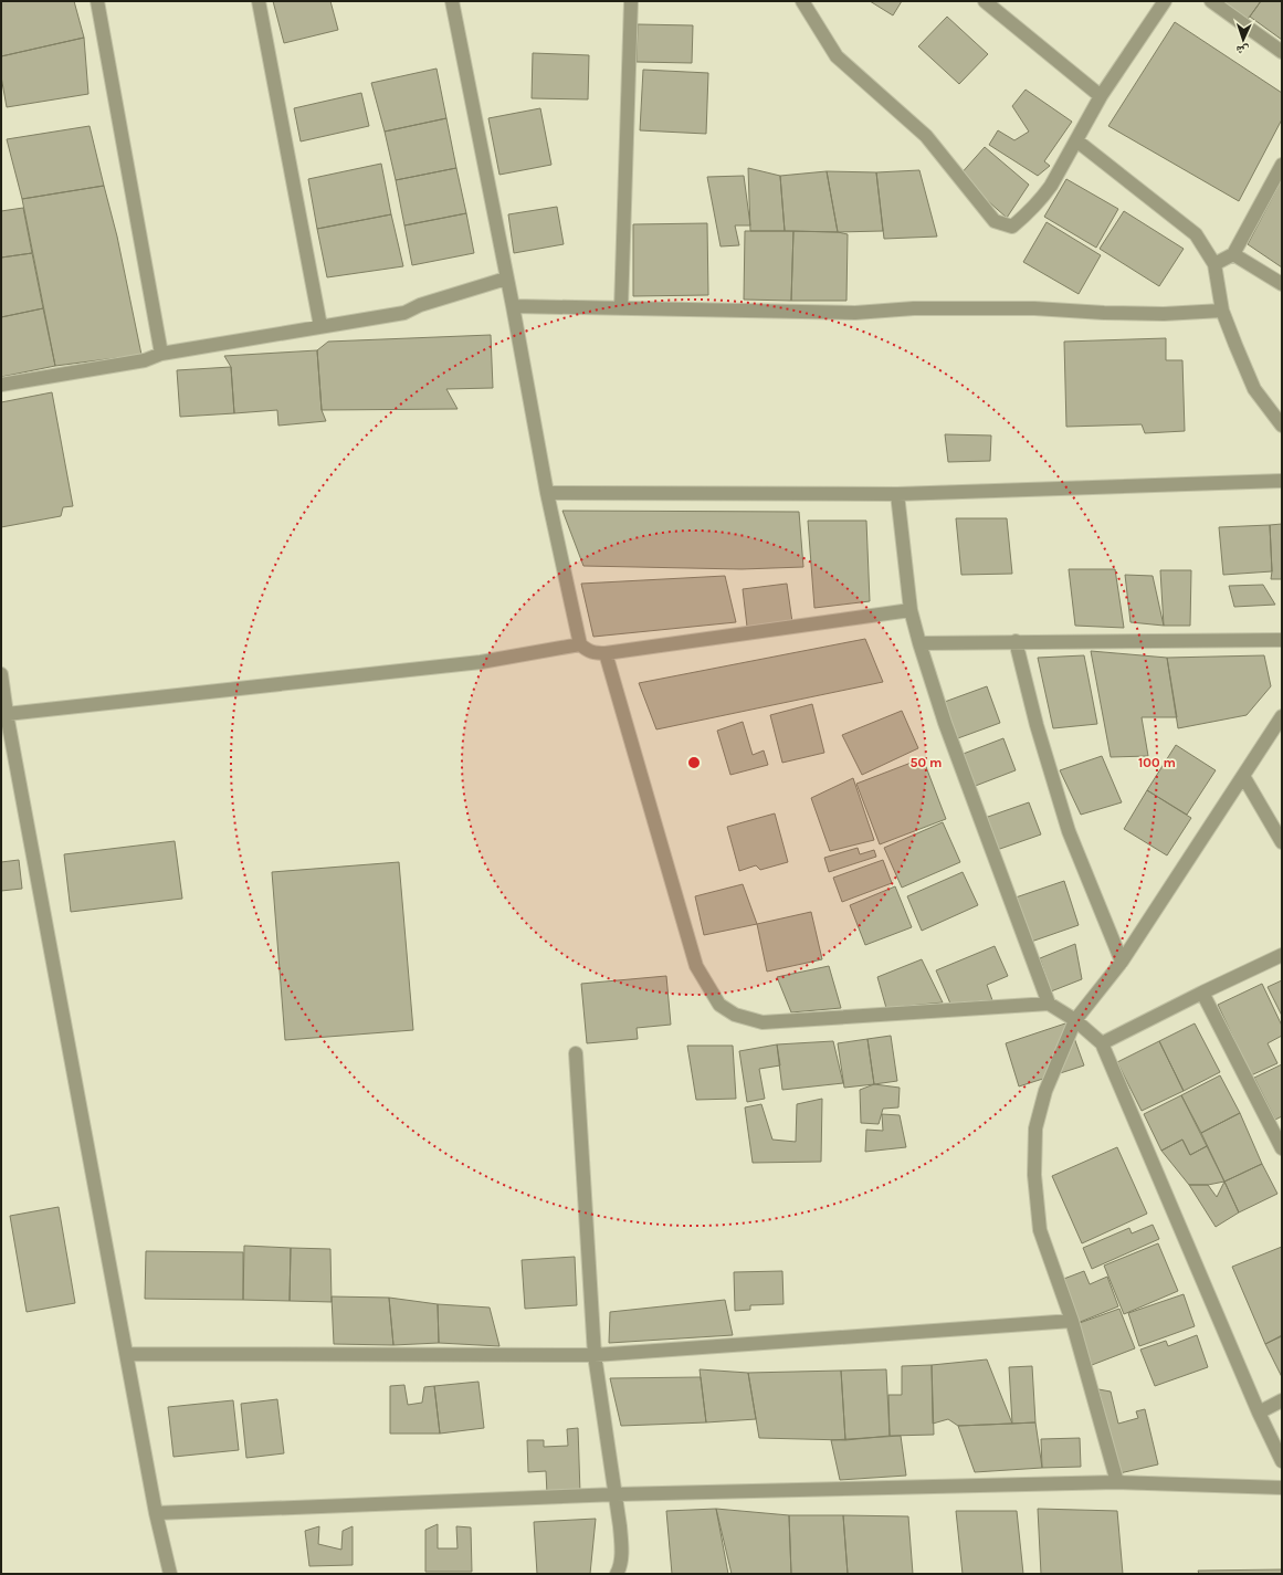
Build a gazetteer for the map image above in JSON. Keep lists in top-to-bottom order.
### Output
{
  "north": "bottom",
  "rings": ["50 m", "100 m"]
}
